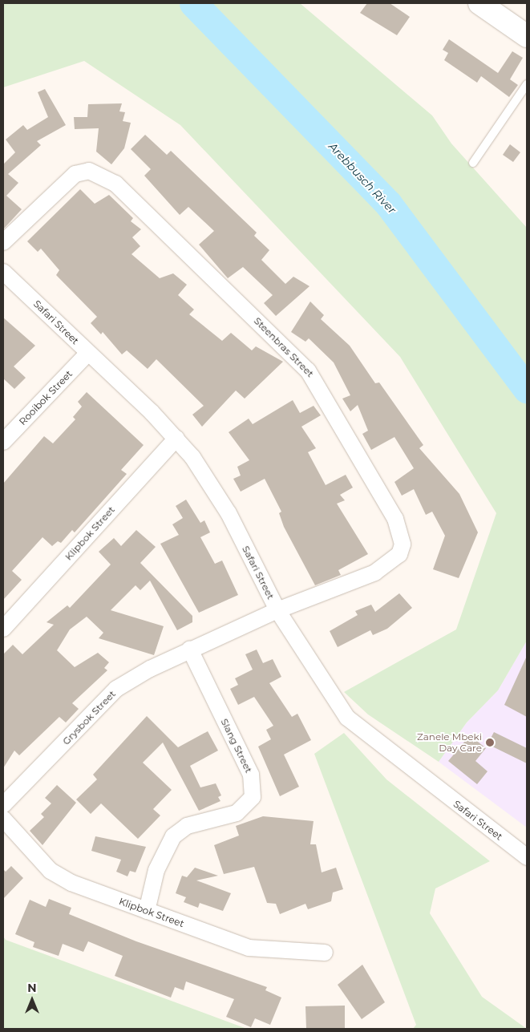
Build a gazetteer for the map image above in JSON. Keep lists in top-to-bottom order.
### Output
{
  "streets": {
    "street": [
      "Safari Street",
      "Steenbras Street",
      "Rooibok Street",
      "Klipbok Street",
      "Grysbok Street",
      "Slang Street"
    ]
  },
  "crossings": [
    ["Safari Street", "Steenbras Street"],
    ["Safari Street", "Rooibok Street"],
    ["Safari Street", "Klipbok Street"],
    ["Safari Street", "Grysbok Street"],
    ["Steenbras Street", "Grysbok Street"],
    ["Klipbok Street", "Slang Street"],
    ["Grysbok Street", "Slang Street"]
  ],
  "water": ["Arebbusch River"],
  "places": ["Zanele Mbeki Day Care"],
  "north": "top"
}
